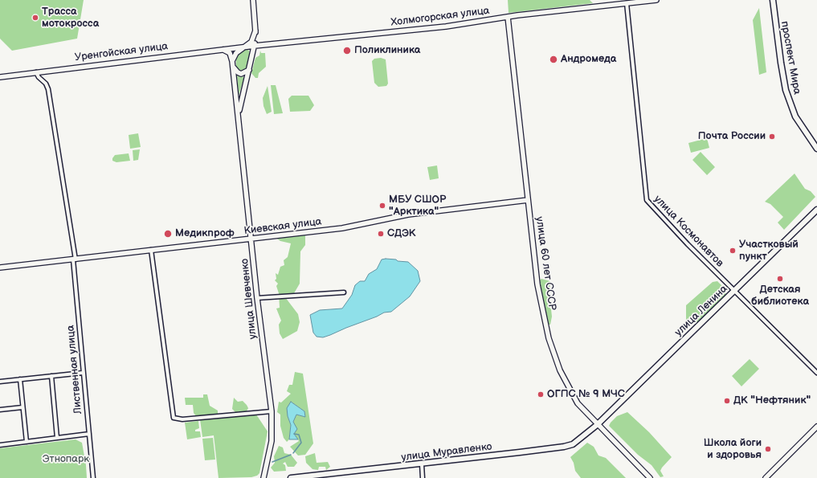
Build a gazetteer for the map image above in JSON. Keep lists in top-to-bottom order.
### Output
{
  "streets": {
    "main road": ["проспект Мира", "улица Ленина", "улица Муравленко"],
    "street": [
      "Холмогорская улица",
      "Уренгойская улица",
      "Киевская улица",
      "улица Космонавтов",
      "улица 60 лет СССР",
      "улица Шевченко",
      "Лиственная улица"
    ]
  },
  "crossings": [
    ["Холмогорская улица", "Уренгойская улица"],
    ["Холмогорская улица", "улица Космонавтов"],
    ["Холмогорская улица", "улица 60 лет СССР"],
    ["Уренгойская улица", "Лиственная улица"],
    ["Киевская улица", "улица 60 лет СССР"],
    ["Киевская улица", "улица Шевченко"],
    ["Киевская улица", "Лиственная улица"],
    ["улица Космонавтов", "улица Ленина"],
    ["улица 60 лет СССР", "улица Ленина"],
    ["улица 60 лет СССР", "улица Муравленко"],
    ["улица Ленина", "улица Муравленко"]
  ],
  "parks": ["Этнопарк"],
  "places": [
    "Трасса мотокросса",
    "Поликлиника",
    "Андромеда",
    "Почта России",
    "МБУ СШОР \"Арктика\"",
    "Медикпроф",
    "СДЭК",
    "Участковый пункт",
    "Детская библиотека",
    "ОГПС № 9 МЧС",
    "ДК \"Нефтяник\"",
    "Школа йоги и здоровья"
  ]
}
